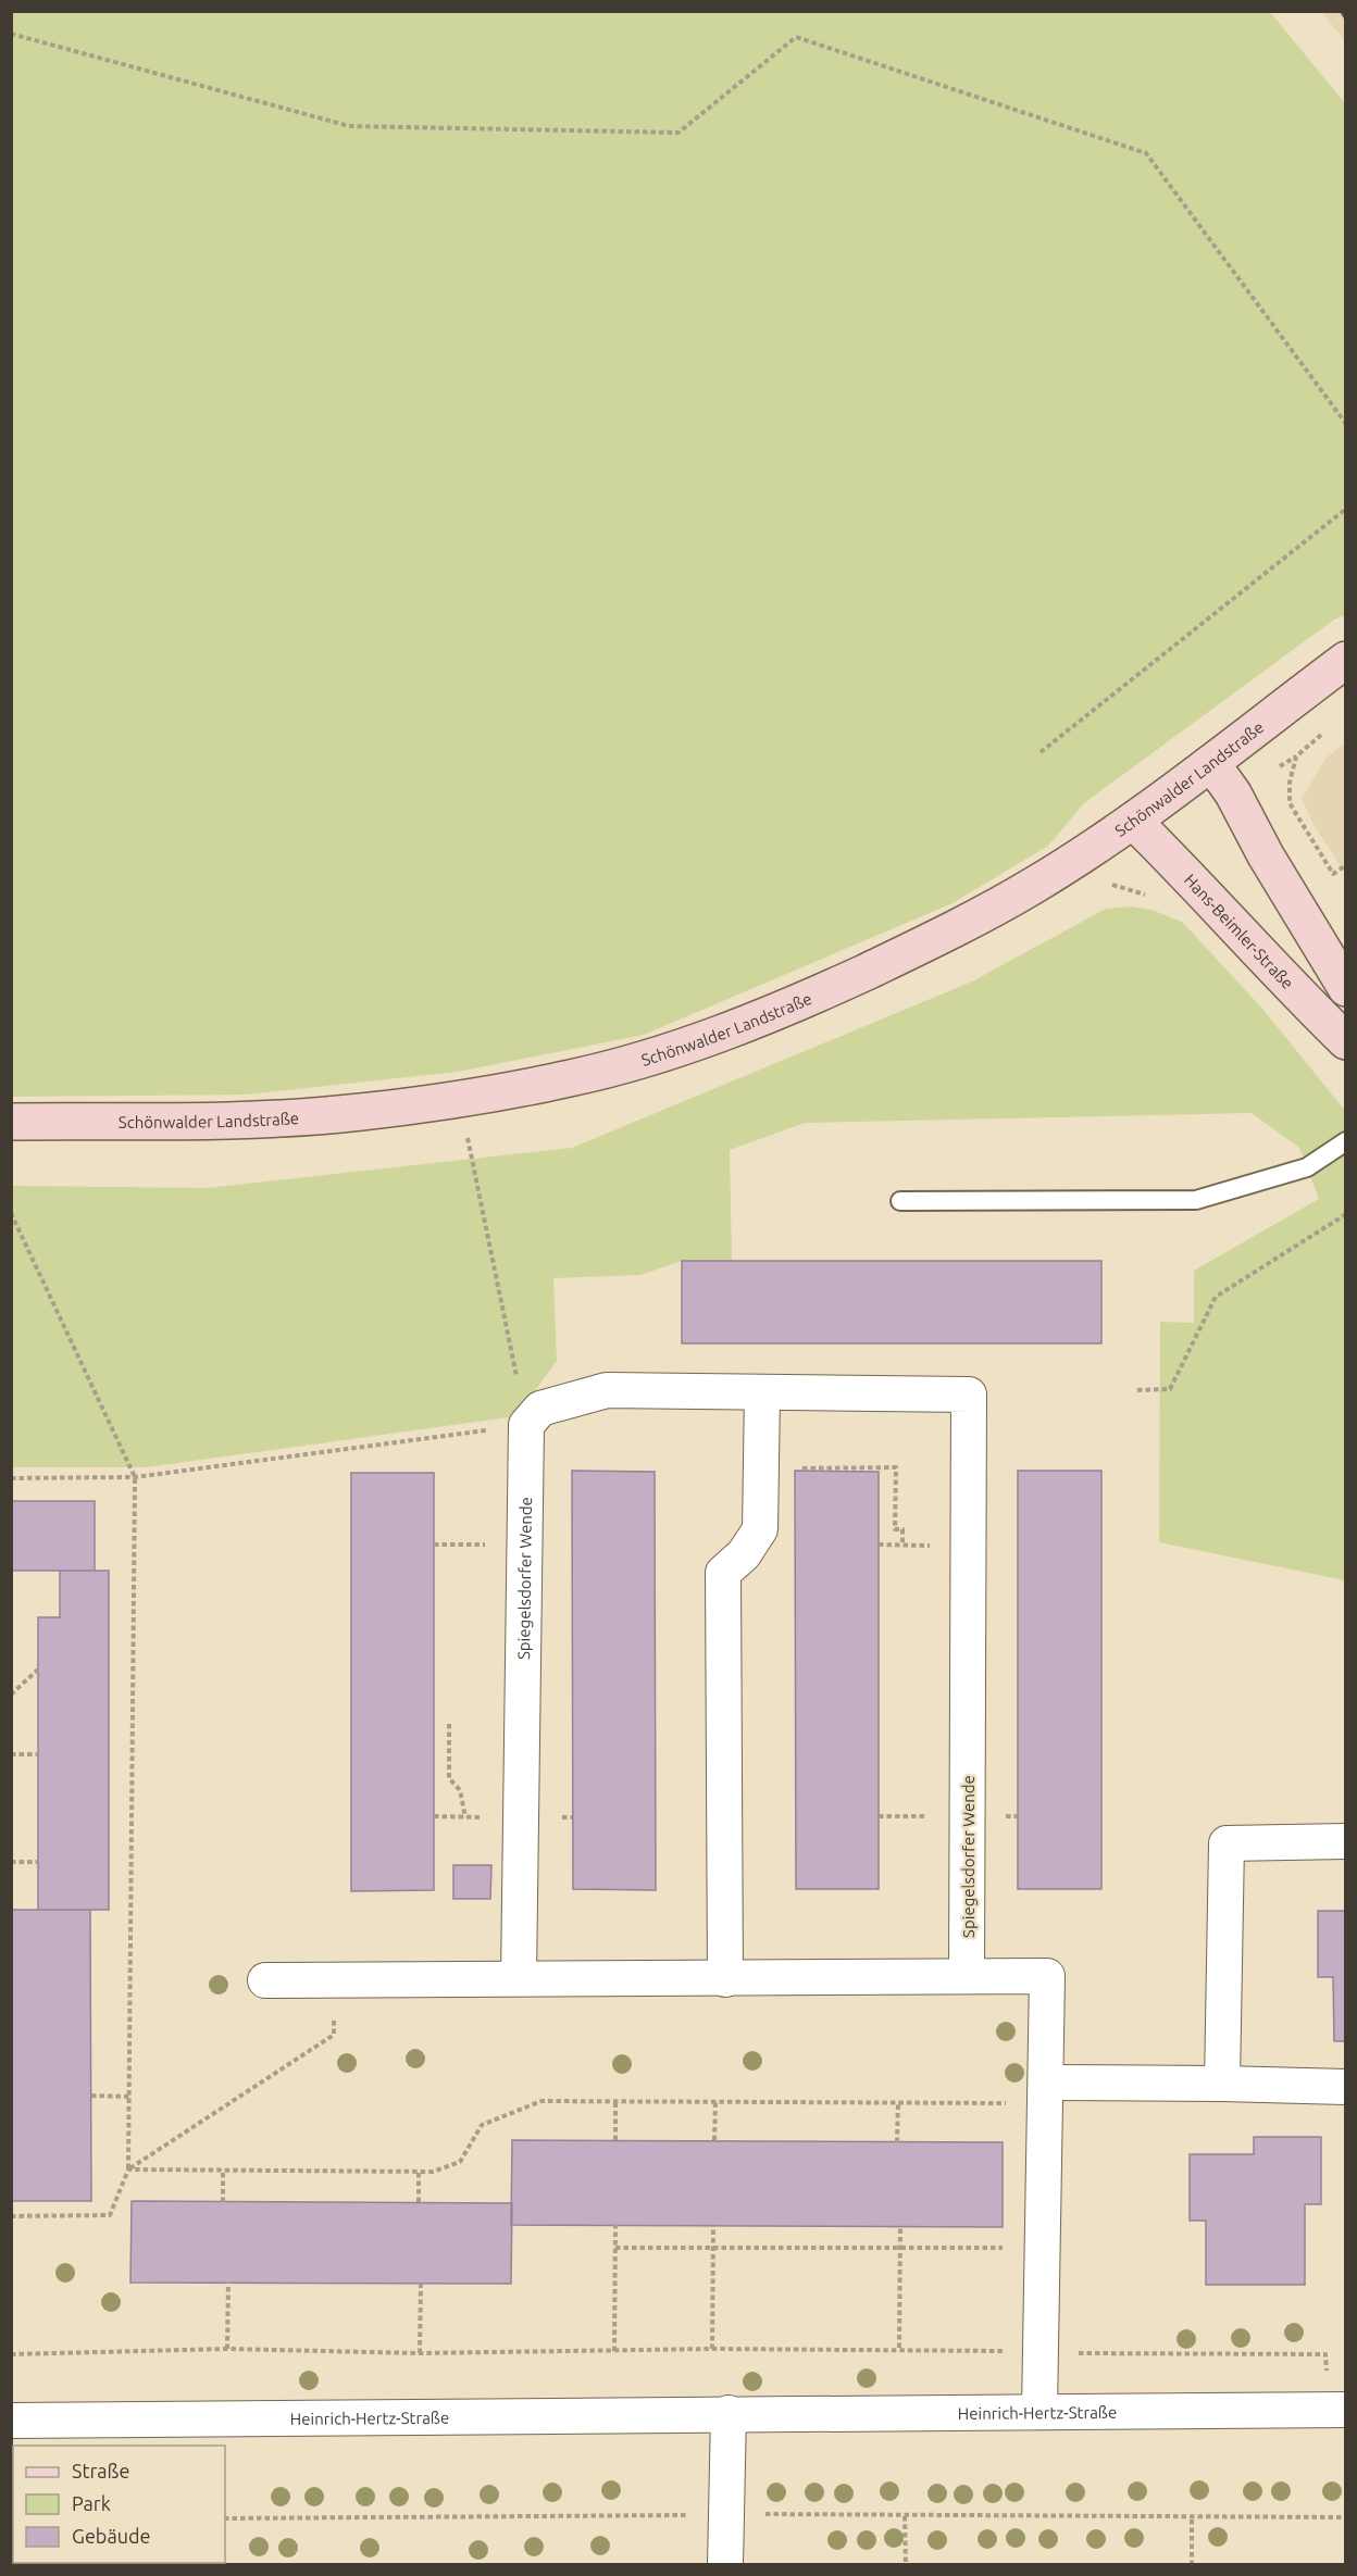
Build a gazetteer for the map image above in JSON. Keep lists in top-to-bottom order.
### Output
{
  "streets": {
    "main road": ["Schönwalder Landstraße", "Hans-Beimler-Straße"],
    "street": ["Spiegelsdorfer Wende", "Heinrich-Hertz-Straße"]
  },
  "crossings": [
    ["Schönwalder Landstraße", "Hans-Beimler-Straße"]
  ],
  "legend": ["Straße", "Park", "Gebäude"]
}
